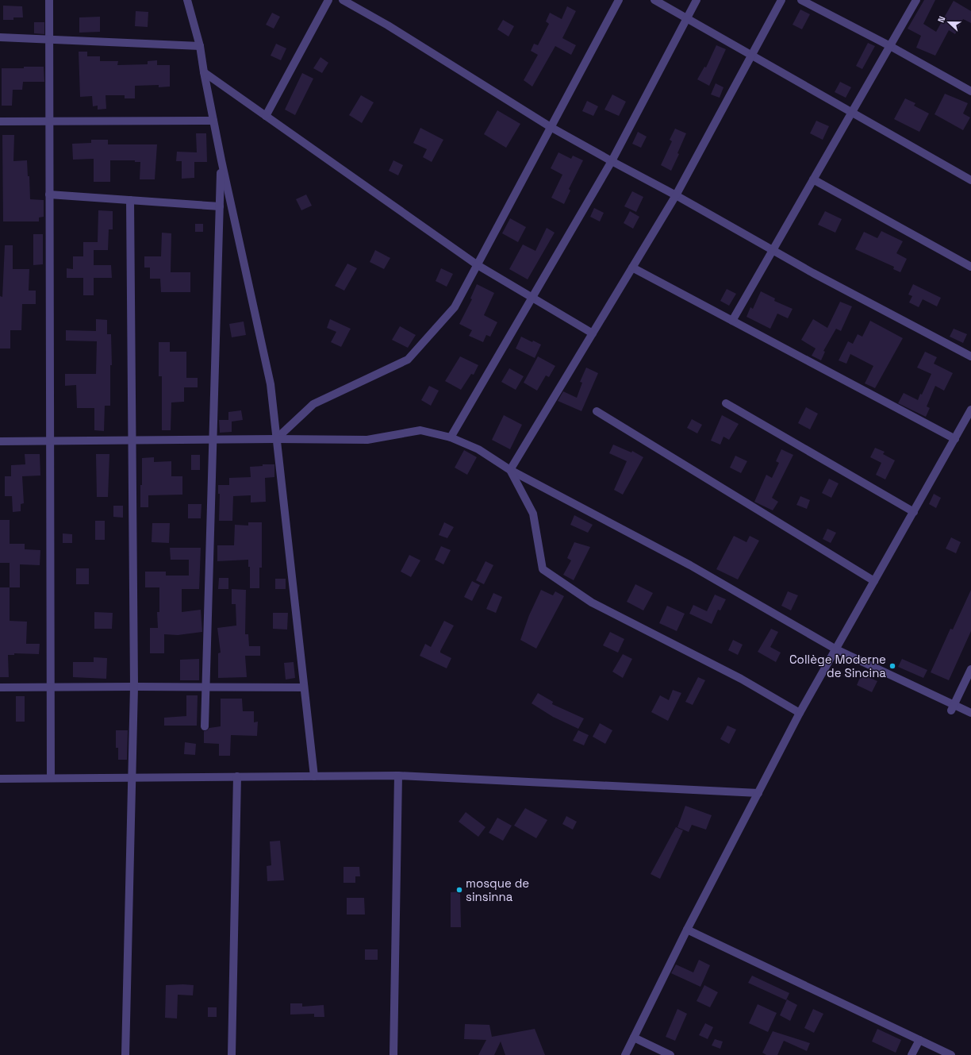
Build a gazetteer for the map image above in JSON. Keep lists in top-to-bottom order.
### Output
{
  "places": ["Collège Moderne de Sincina", "mosque de sinsinna"],
  "north": "left"
}
